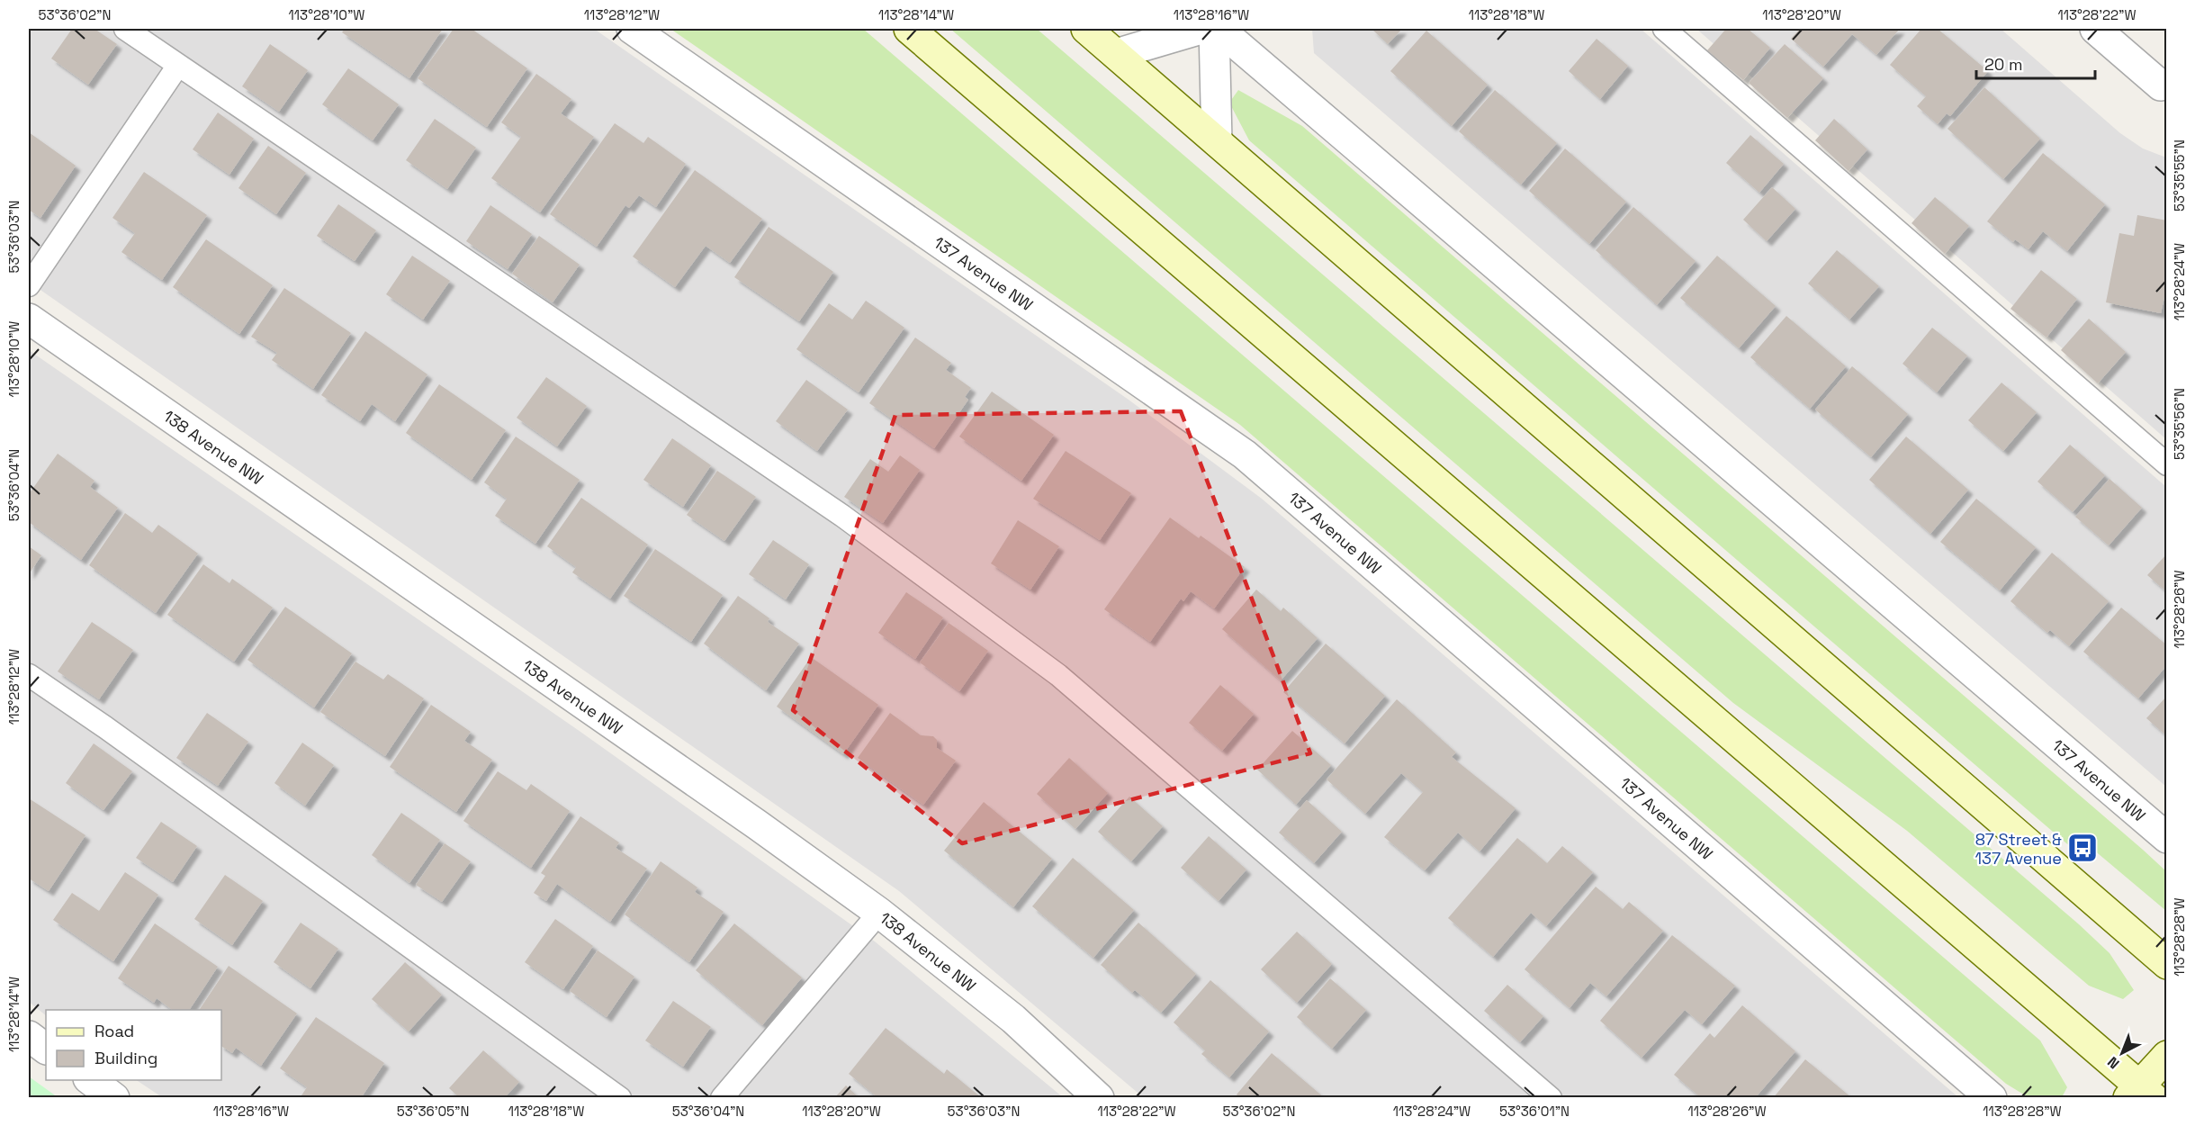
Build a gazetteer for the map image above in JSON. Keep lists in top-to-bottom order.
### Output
{
  "streets": {
    "street": ["137 Avenue NW", "138 Avenue NW"]
  },
  "places": {
    "bus stop": ["87 Street & 137 Avenue"]
  },
  "legend": ["Road", "Building"],
  "scale_bar": "20 m",
  "north": "bottom left",
  "coordinates": [
    "53°36'02\"N",
    "113°28'10\"W",
    "113°28'12\"W",
    "113°28'14\"W",
    "113°28'16\"W",
    "113°28'18\"W",
    "113°28'20\"W",
    "113°28'22\"W",
    "53°35'55\"N",
    "53°36'03\"N",
    "113°28'24\"W",
    "53°35'56\"N",
    "53°36'04\"N",
    "113°28'26\"W",
    "113°28'28\"W",
    "53°36'05\"N",
    "53°36'01\"N"
  ]
}
